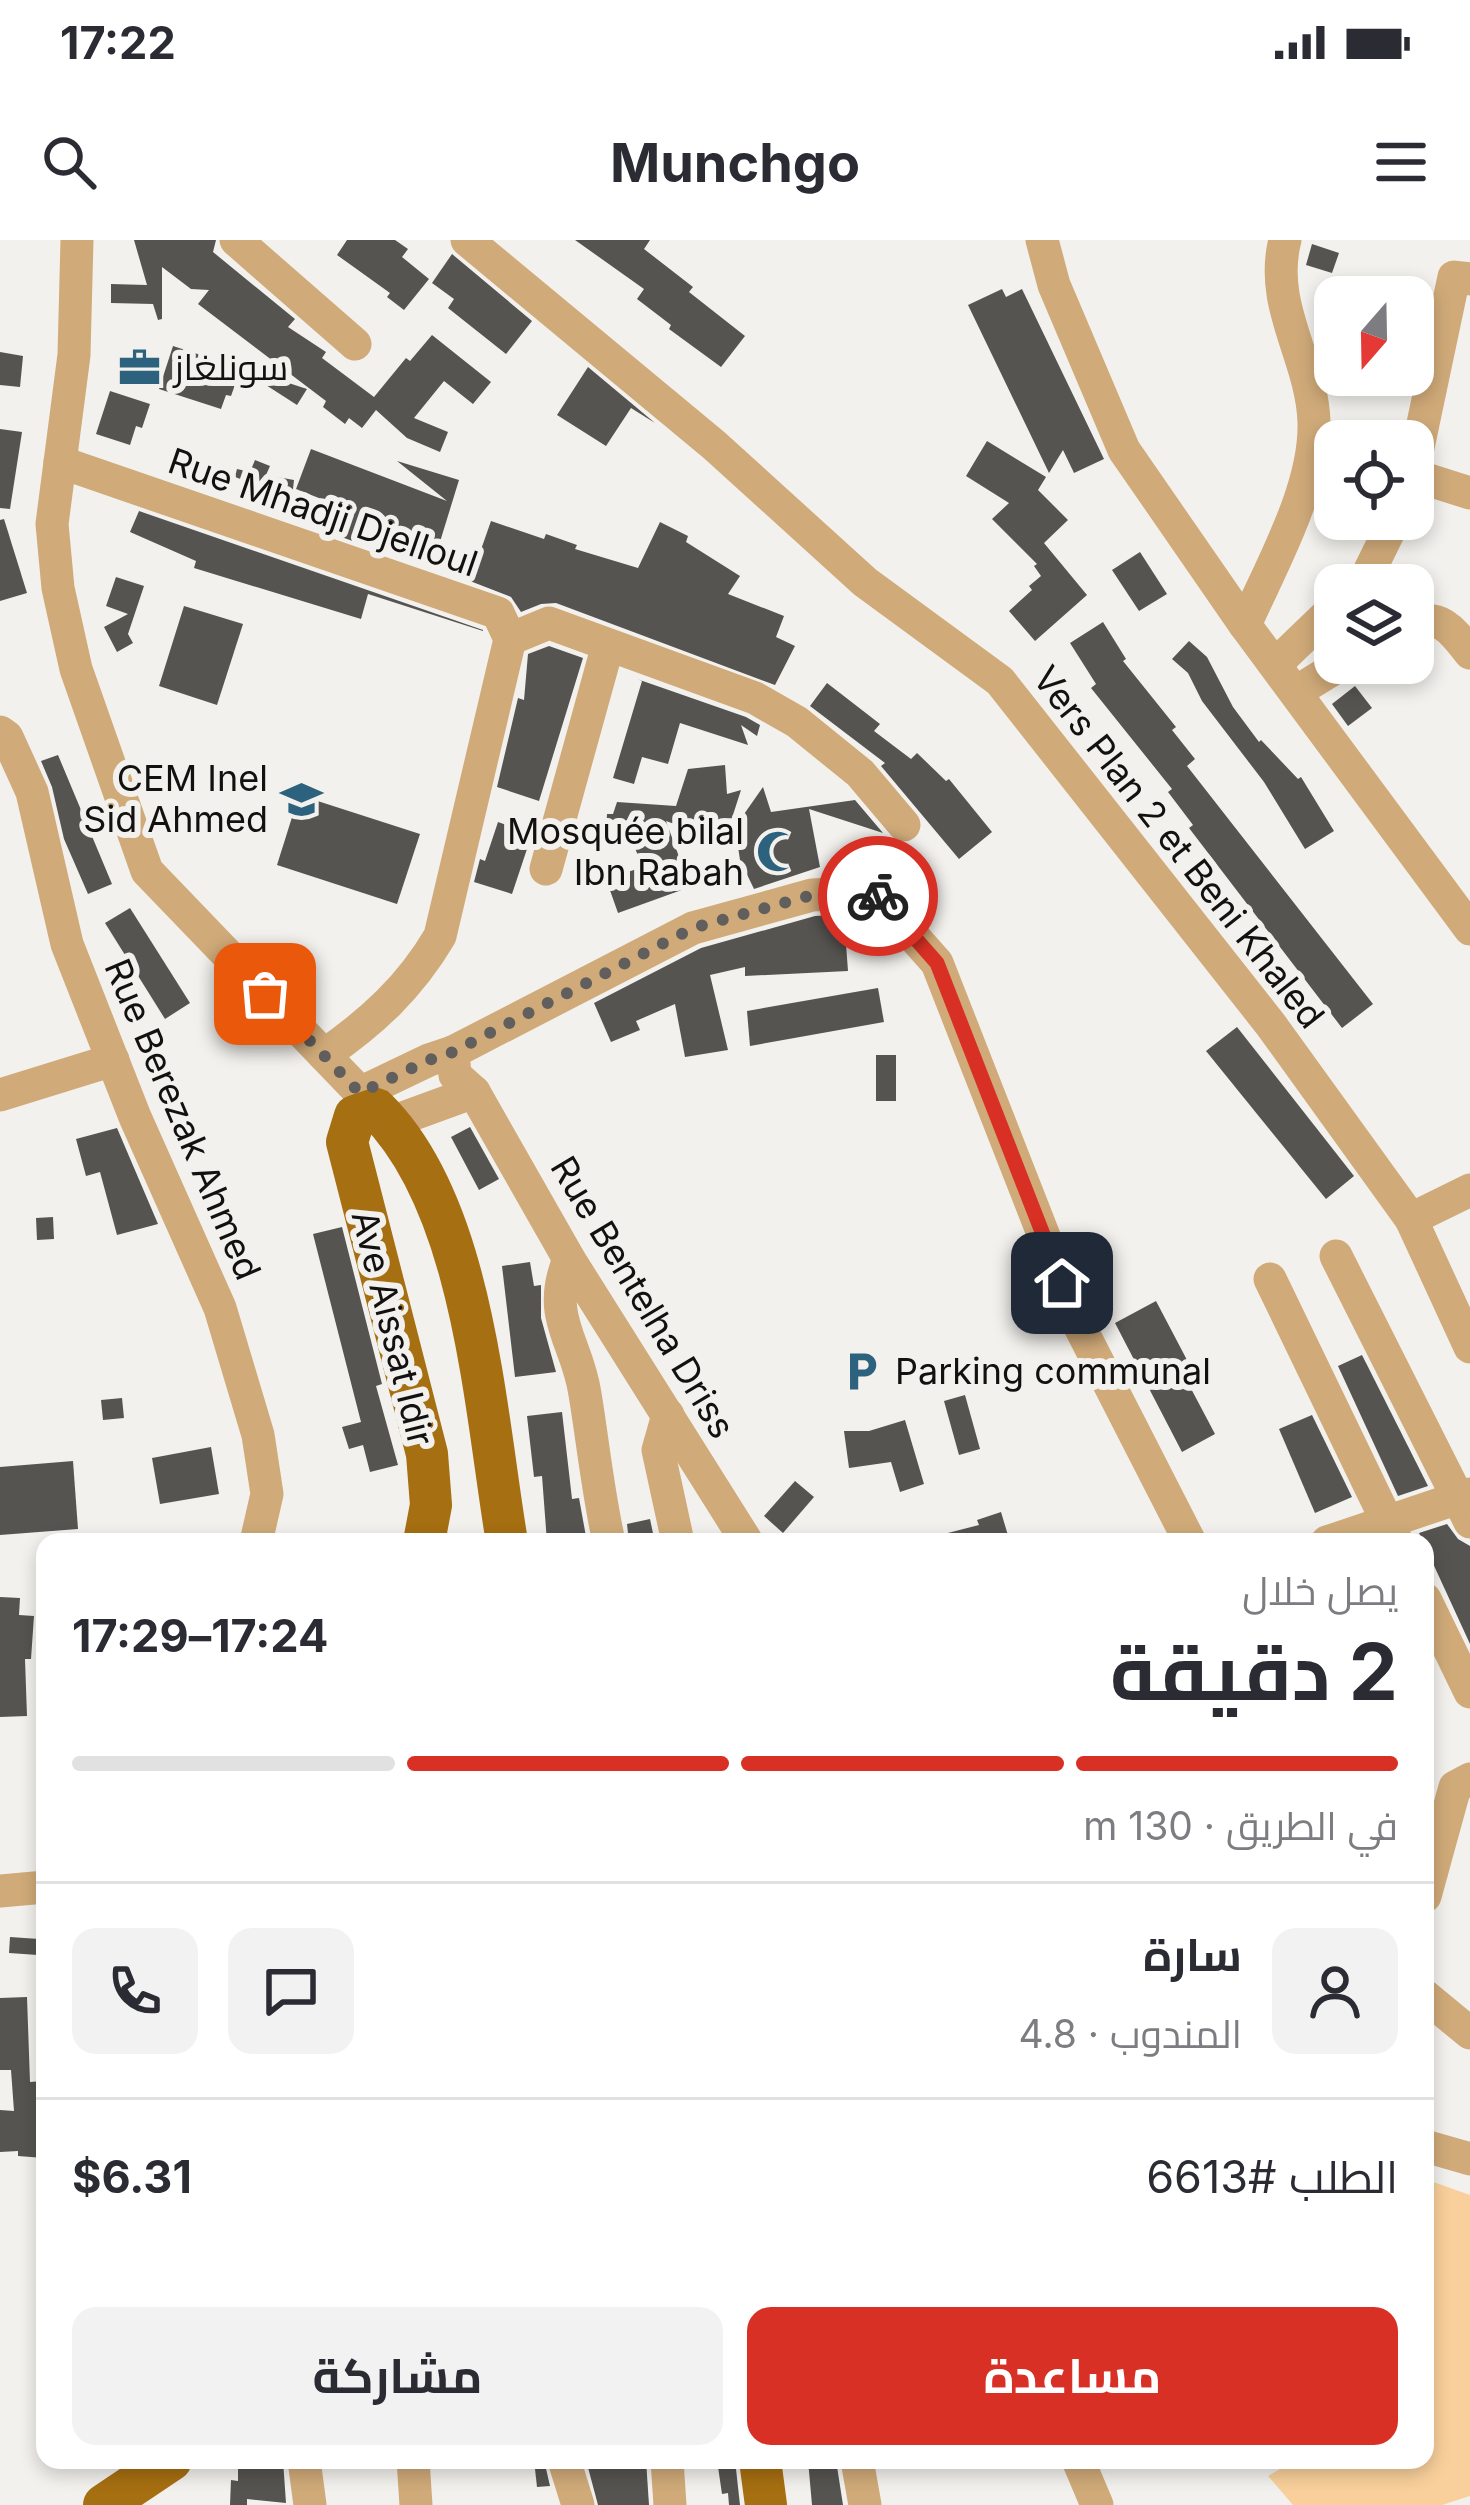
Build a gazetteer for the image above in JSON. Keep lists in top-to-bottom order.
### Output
{
  "streets": {
    "main road": ["Ave Aissat Idir"],
    "street": [
      "Rue Mhadji Djelloul",
      "Vers Plan 2 et Beni Khaled",
      "Rue Berezak Ahmed",
      "Rue Bentelha Driss"
    ]
  },
  "places": {
    "office": ["سونلغاز"],
    "school or university": ["CEM Inel Sid Ahmed"],
    "mosque": ["Mosquée bilal Ibn Rabah"],
    "parking": ["Parking communal"]
  },
  "north": "bottom",
  "page": {
    "status": "17:22",
    "header": "Munchgo",
    "heading": ["2 دقيقة", "يصل خلال", "17:24–17:29"],
    "panel": [
      "سارة",
      "المندوب · 4.8",
      "الطلب #6613",
      "$6.31"
    ],
    "bar": "في الطريق · 130 m",
    "buttons": ["مساعدة", "مشاركة"]
  }
}
